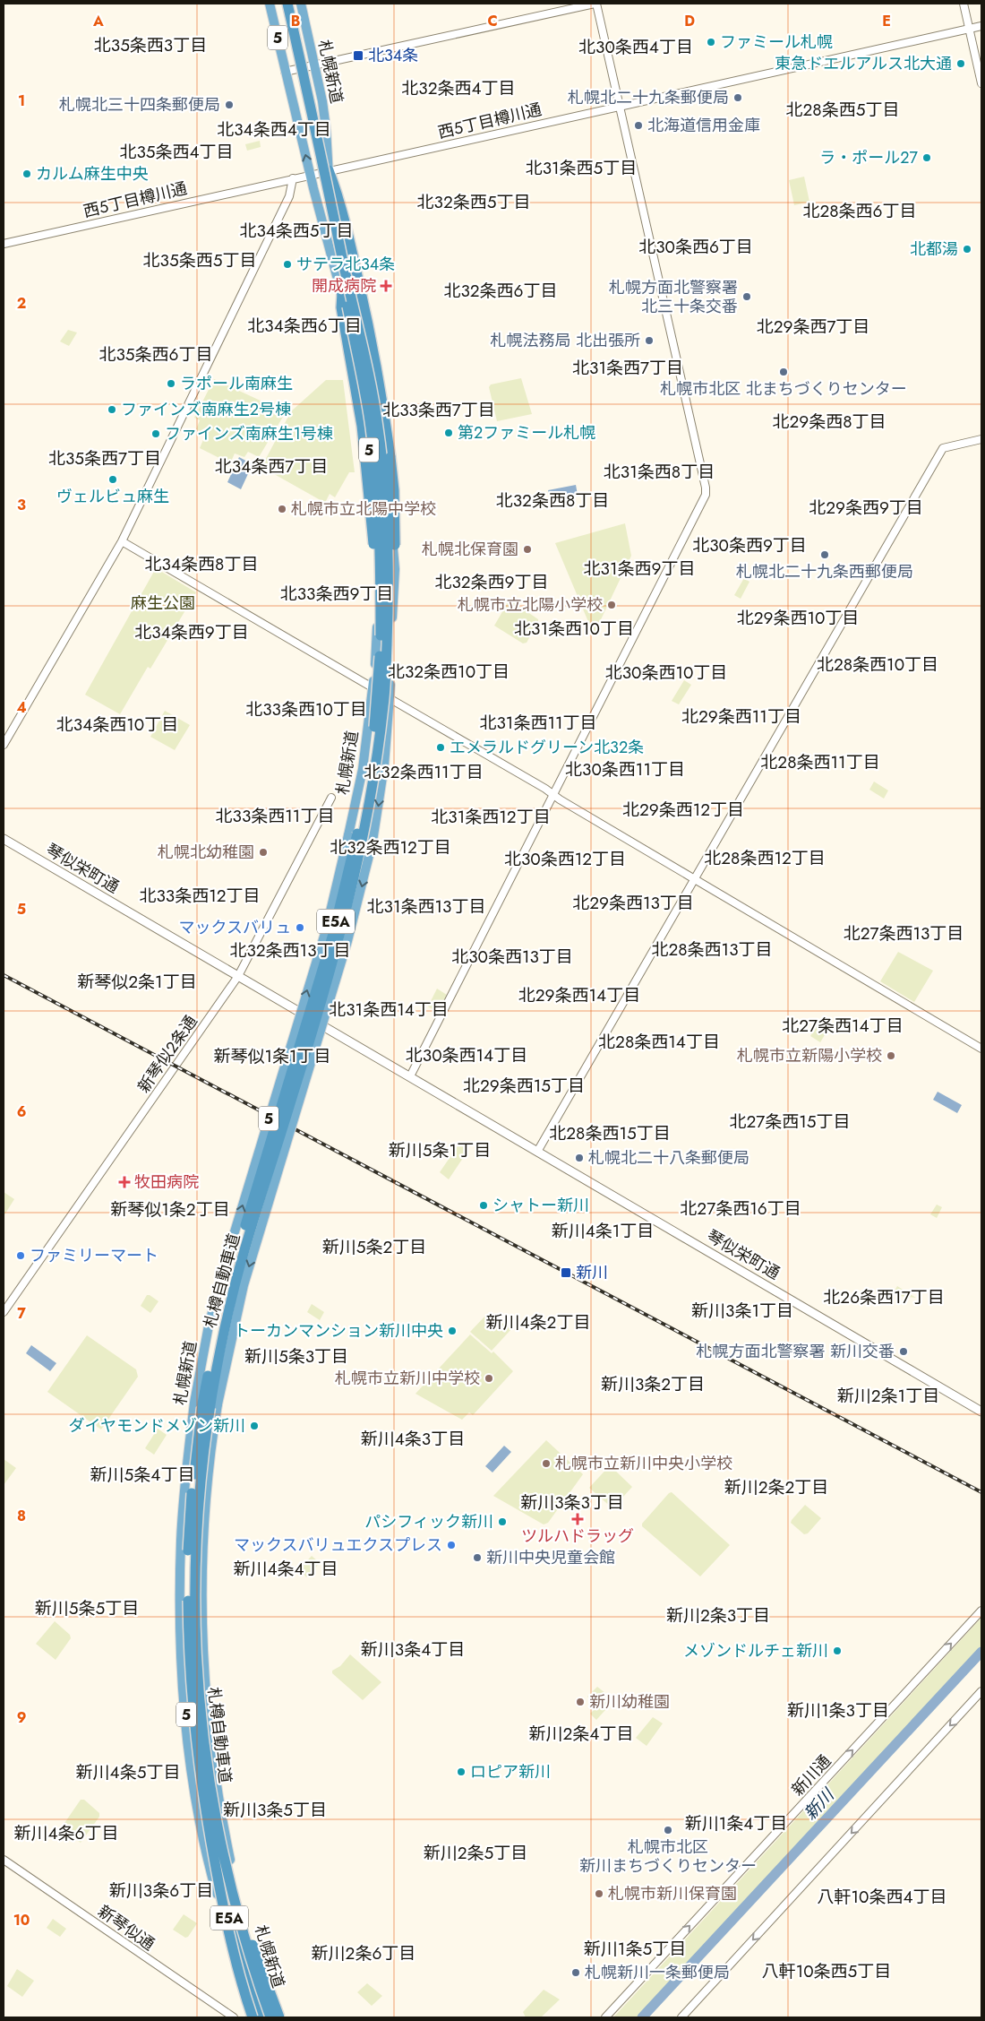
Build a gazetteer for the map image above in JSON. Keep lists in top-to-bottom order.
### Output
{
  "streets": {
    "highway": [
      "5",
      "札幌新道",
      "E5A",
      "札樽自動車道"
    ],
    "main road": ["琴似栄町通"],
    "street": [
      "西5丁目樽川通",
      "新琴似2条通",
      "新川通",
      "新琴似通"
    ]
  },
  "crossings": [
    ["札幌新道", "西5丁目樽川通"],
    ["琴似栄町通", "新琴似2条通"]
  ],
  "districts": [
    "北35条西3丁目",
    "北30条西4丁目",
    "北32条西4丁目",
    "北28条西5丁目",
    "北34条西4丁目",
    "北35条西4丁目",
    "北31条西5丁目",
    "北32条西5丁目",
    "北28条西6丁目",
    "北34条西5丁目",
    "北30条西6丁目",
    "北35条西5丁目",
    "北32条西6丁目",
    "北34条西6丁目",
    "北29条西7丁目",
    "北35条西6丁目",
    "北31条西7丁目",
    "北33条西7丁目",
    "北29条西8丁目",
    "北35条西7丁目",
    "北34条西7丁目",
    "北31条西8丁目",
    "北32条西8丁目",
    "北29条西9丁目",
    "北30条西9丁目",
    "北34条西8丁目",
    "北31条西9丁目",
    "北32条西9丁目",
    "北33条西9丁目",
    "北29条西10丁目",
    "北31条西10丁目",
    "北34条西9丁目",
    "北28条西10丁目",
    "北32条西10丁目",
    "北30条西10丁目",
    "北33条西10丁目",
    "北29条西11丁目",
    "北31条西11丁目",
    "北34条西10丁目",
    "北28条西11丁目",
    "北30条西11丁目",
    "北32条西11丁目",
    "北29条西12丁目",
    "北33条西11丁目",
    "北31条西12丁目",
    "北32条西12丁目",
    "北28条西12丁目",
    "北30条西12丁目",
    "北33条西12丁目",
    "北29条西13丁目",
    "北31条西13丁目",
    "北27条西13丁目",
    "北28条西13丁目",
    "北32条西13丁目",
    "北30条西13丁目",
    "新琴似2条1丁目",
    "北29条西14丁目",
    "北31条西14丁目",
    "北27条西14丁目",
    "北28条西14丁目",
    "北30条西14丁目",
    "新琴似1条1丁目",
    "北29条西15丁目",
    "北27条西15丁目",
    "北28条西15丁目",
    "新川5条1丁目",
    "北27条西16丁目",
    "新琴似1条2丁目",
    "新川4条1丁目",
    "新川5条2丁目",
    "北26条西17丁目",
    "新川3条1丁目",
    "新川4条2丁目",
    "新川5条3丁目",
    "新川3条2丁目",
    "新川2条1丁目",
    "新川4条3丁目",
    "新川5条4丁目",
    "新川2条2丁目",
    "新川3条3丁目",
    "新川4条4丁目",
    "新川5条5丁目",
    "新川2条3丁目",
    "新川3条4丁目",
    "新川1条3丁目",
    "新川2条4丁目",
    "新川4条5丁目",
    "新川3条5丁目",
    "新川1条4丁目",
    "新川4条6丁目",
    "新川2条5丁目",
    "新川3条6丁目",
    "八軒10条西4丁目",
    "新川1条5丁目",
    "新川2条6丁目",
    "八軒10条西5丁目"
  ],
  "water": ["新川"],
  "parks": ["麻生公園"],
  "places": {
    "other": [
      "ファミール札幌",
      "東急ドエルアルス北大通",
      "札幌北二十九条郵便局",
      "札幌北三十四条郵便局",
      "北海道信用金庫",
      "ラ・ポール27",
      "カルム麻生中央",
      "北都湯",
      "サテラ北34条",
      "札幌方面北警察署 北三十条交番",
      "札幌法務局 北出張所",
      "札幌市北区 北まちづくりセンター",
      "ラポール南麻生",
      "ファインズ南麻生2号棟",
      "第2ファミール札幌",
      "ファインズ南麻生1号棟",
      "ヴェルビュ麻生",
      "札幌市立北陽中学校",
      "札幌北保育園",
      "札幌北二十九条西郵便局",
      "札幌市立北陽小学校",
      "エメラルドグリーン北32条",
      "札幌北幼稚園",
      "マックスバリュ",
      "札幌市立新陽小学校",
      "札幌北二十八条郵便局",
      "シャトー新川",
      "ファミリーマート",
      "トーカンマンション新川中央",
      "札幌方面北警察署 新川交番",
      "札幌市立新川中学校",
      "ダイヤモンドメゾン新川",
      "札幌市立新川中央小学校",
      "パシフィック新川",
      "マックスバリュエクスプレス",
      "新川中央児童会館",
      "メゾンドルチェ新川",
      "新川幼稚園",
      "ロピア新川",
      "札幌市北区 新川まちづくりセンター",
      "札幌市新川保育園",
      "札幌新川一条郵便局"
    ],
    "transit": ["北34条", "新川"],
    "health": ["開成病院", "牧田病院", "ツルハドラッグ"]
  },
  "grid": {
    "columns": [
      "A",
      "B",
      "C",
      "D",
      "E"
    ],
    "rows": [
      "1",
      "2",
      "3",
      "4",
      "5",
      "6",
      "7",
      "8",
      "9",
      "10"
    ]
  }
}
